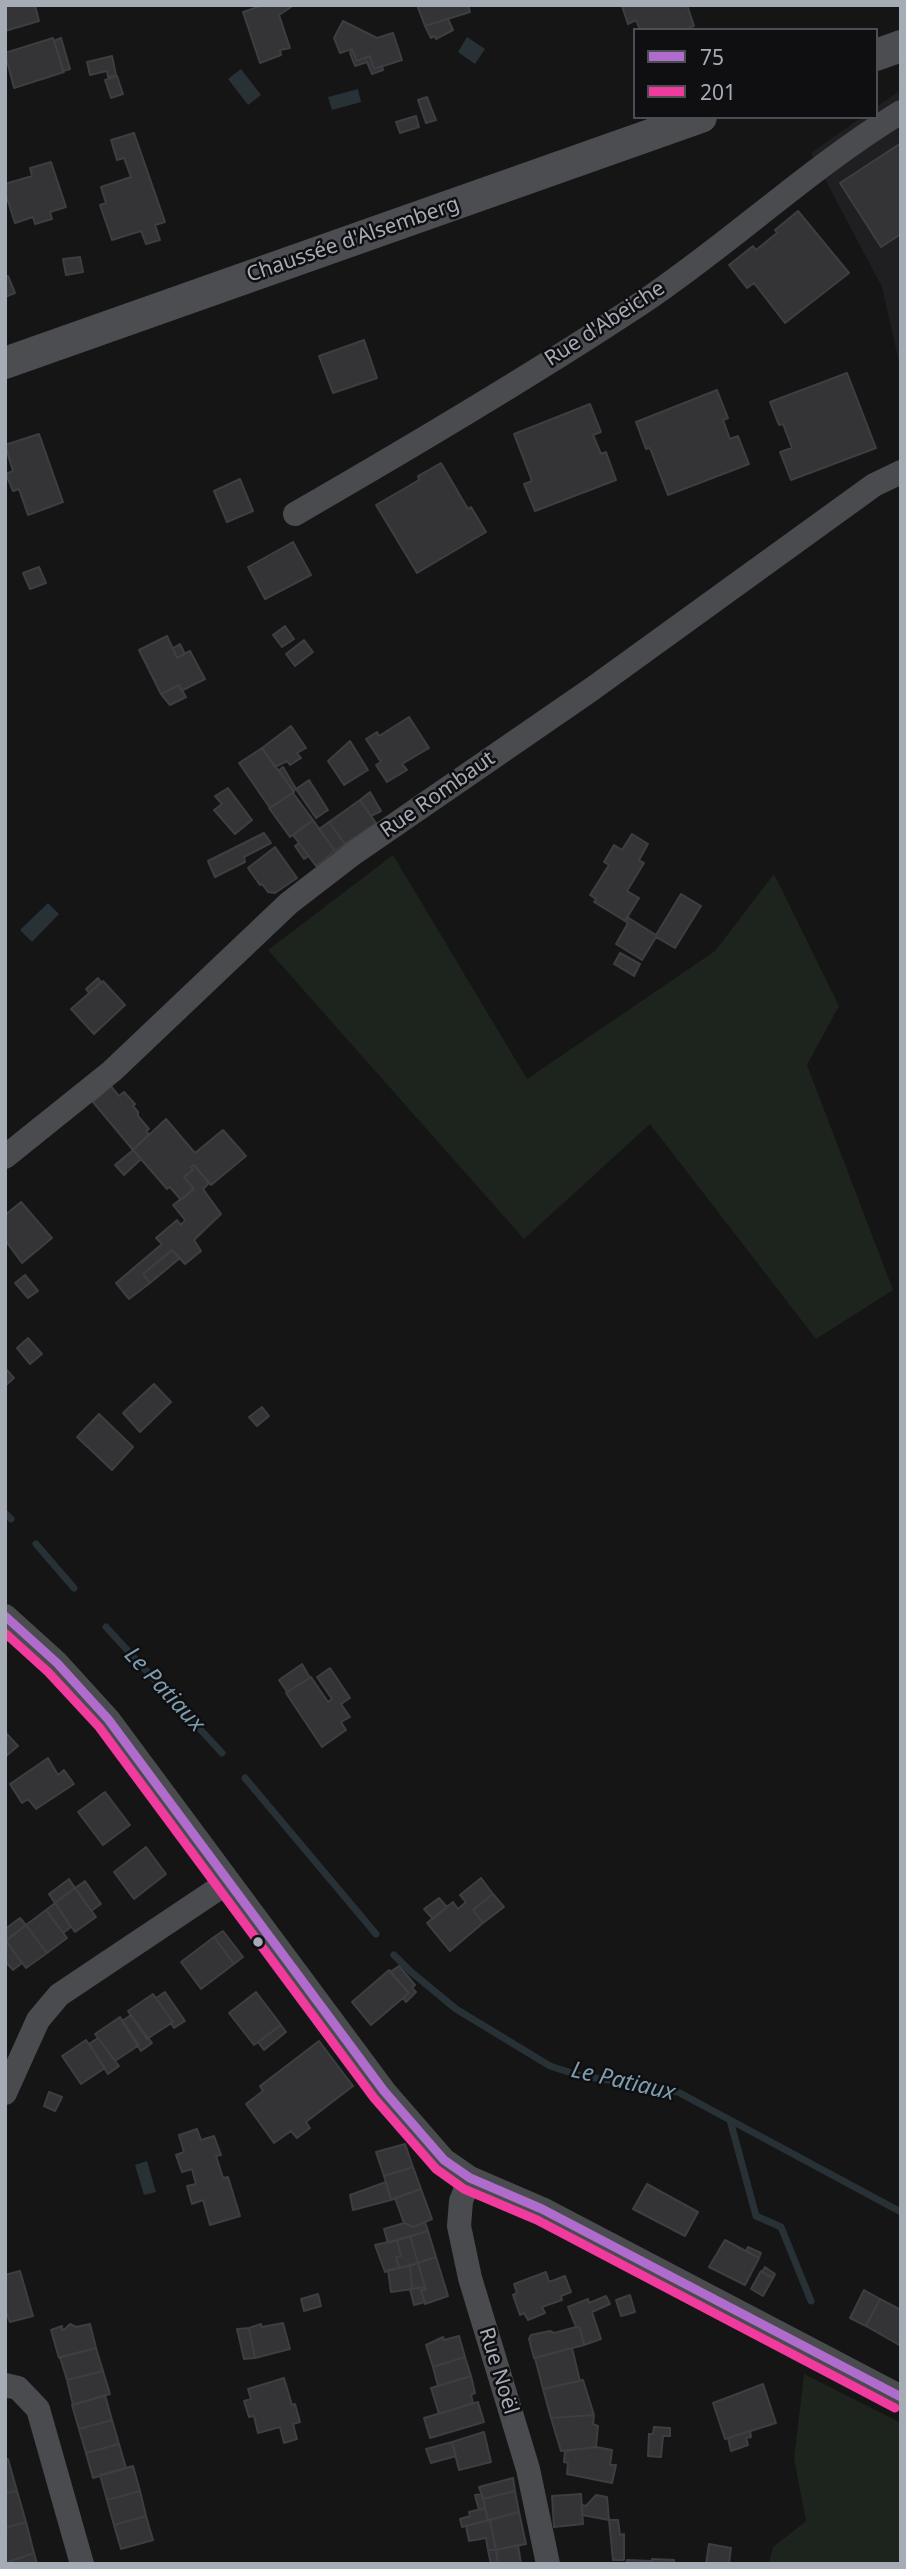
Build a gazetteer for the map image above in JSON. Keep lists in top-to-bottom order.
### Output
{
  "streets": {
    "main road": ["Chaussée d'Alsemberg"],
    "street": ["Rue d'Abeiche", "Rue Rombaut", "Rue Noël"]
  },
  "water": ["Le Patiaux"],
  "lines": ["transit line 75", "transit line 201"],
  "legend": ["75", "201"]
}
